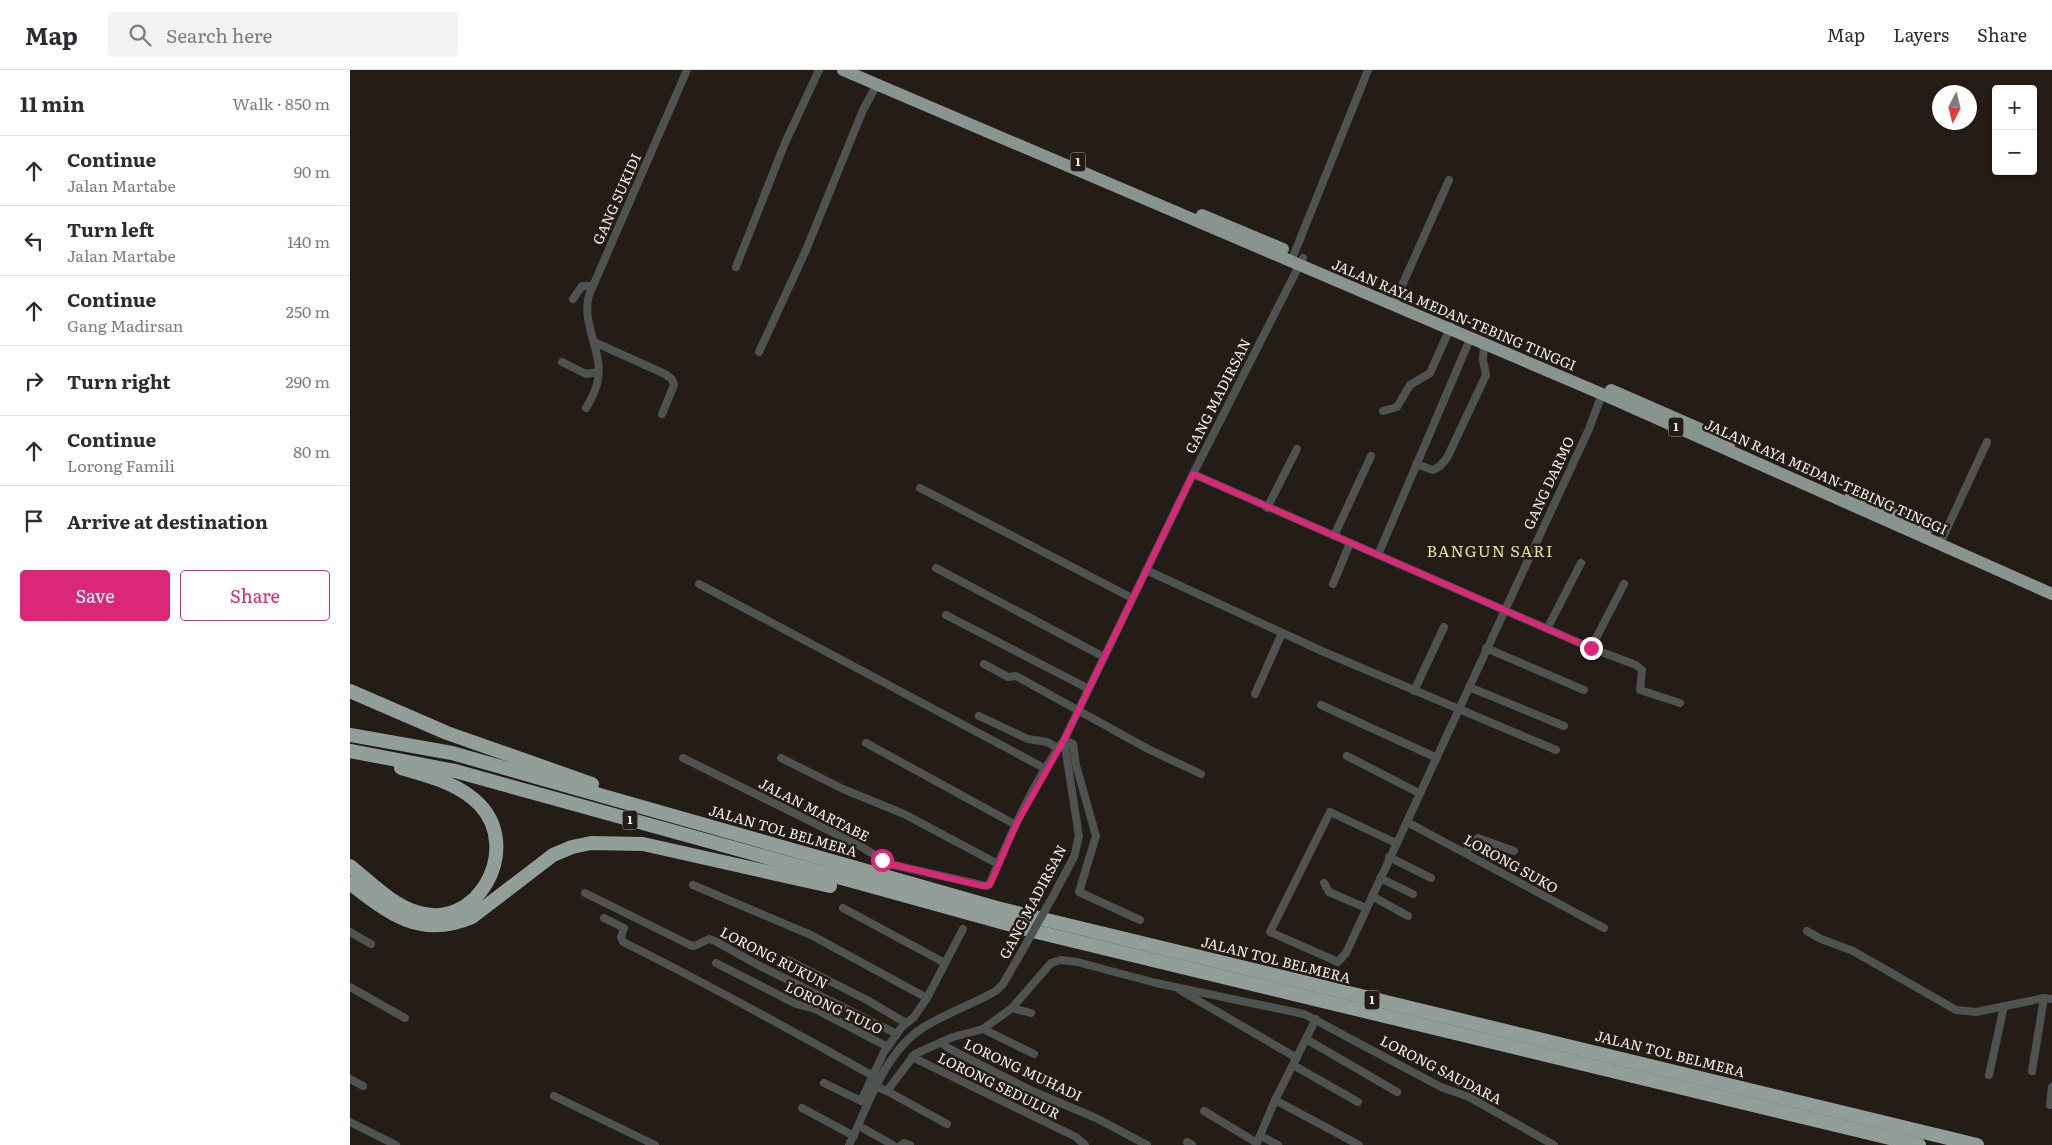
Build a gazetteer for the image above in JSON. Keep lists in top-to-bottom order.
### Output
{
  "streets": {
    "highway": ["1", "JALAN RAYA MEDAN-TEBING TINGGI", "JALAN TOL BELMERA"],
    "street": [
      "GANG SUKIDI",
      "GANG MADIRSAN",
      "GANG DARMO",
      "JALAN MARTABE",
      "LORONG SUKO",
      "LORONG RUKUN",
      "LORONG TULO",
      "LORONG MUHADI",
      "LORONG SAUDARA",
      "LORONG SEDULUR"
    ]
  },
  "crossings": [
    ["1", "JALAN TOL BELMERA"],
    ["JALAN RAYA MEDAN-TEBING TINGGI", "GANG MADIRSAN"],
    ["JALAN RAYA MEDAN-TEBING TINGGI", "GANG DARMO"],
    ["GANG MADIRSAN", "JALAN MARTABE"],
    ["GANG DARMO", "LORONG SUKO"]
  ],
  "districts": ["BANGUN SARI"],
  "north": "bottom",
  "page": {
    "header": "Map",
    "search": "Search here",
    "nav": ["Map", "Layers", "Share"],
    "heading": ["11 min", "Walk · 850 m"],
    "map_buttons": ["+", "−"],
    "list": [
      ["Continue", "Jalan Martabe", "90 m"],
      ["Turn left", "Jalan Martabe", "140 m"],
      ["Continue", "Gang Madirsan", "250 m"],
      ["Turn right", "290 m"],
      ["Continue", "Lorong Famili", "80 m"],
      "Arrive at destination"
    ],
    "buttons": ["Save", "Share"]
  }
}
